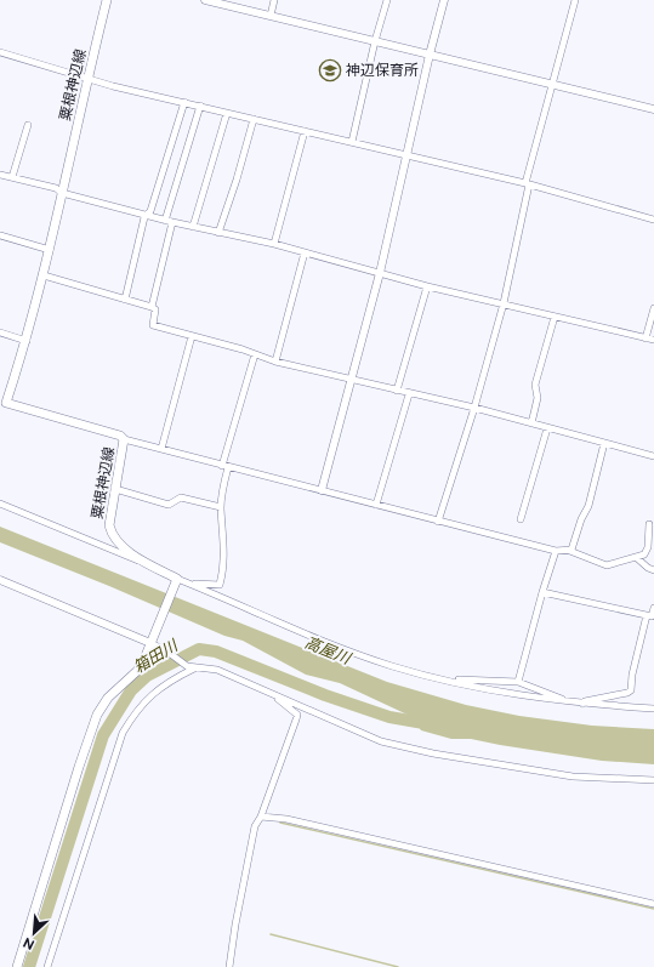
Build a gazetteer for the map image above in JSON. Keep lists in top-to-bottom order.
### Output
{
  "streets": {
    "main road": ["粟根神辺線"]
  },
  "water": ["高屋川", "箱田川"],
  "places": {
    "school or university": ["神辺保育所"]
  },
  "north": "bottom left"
}
